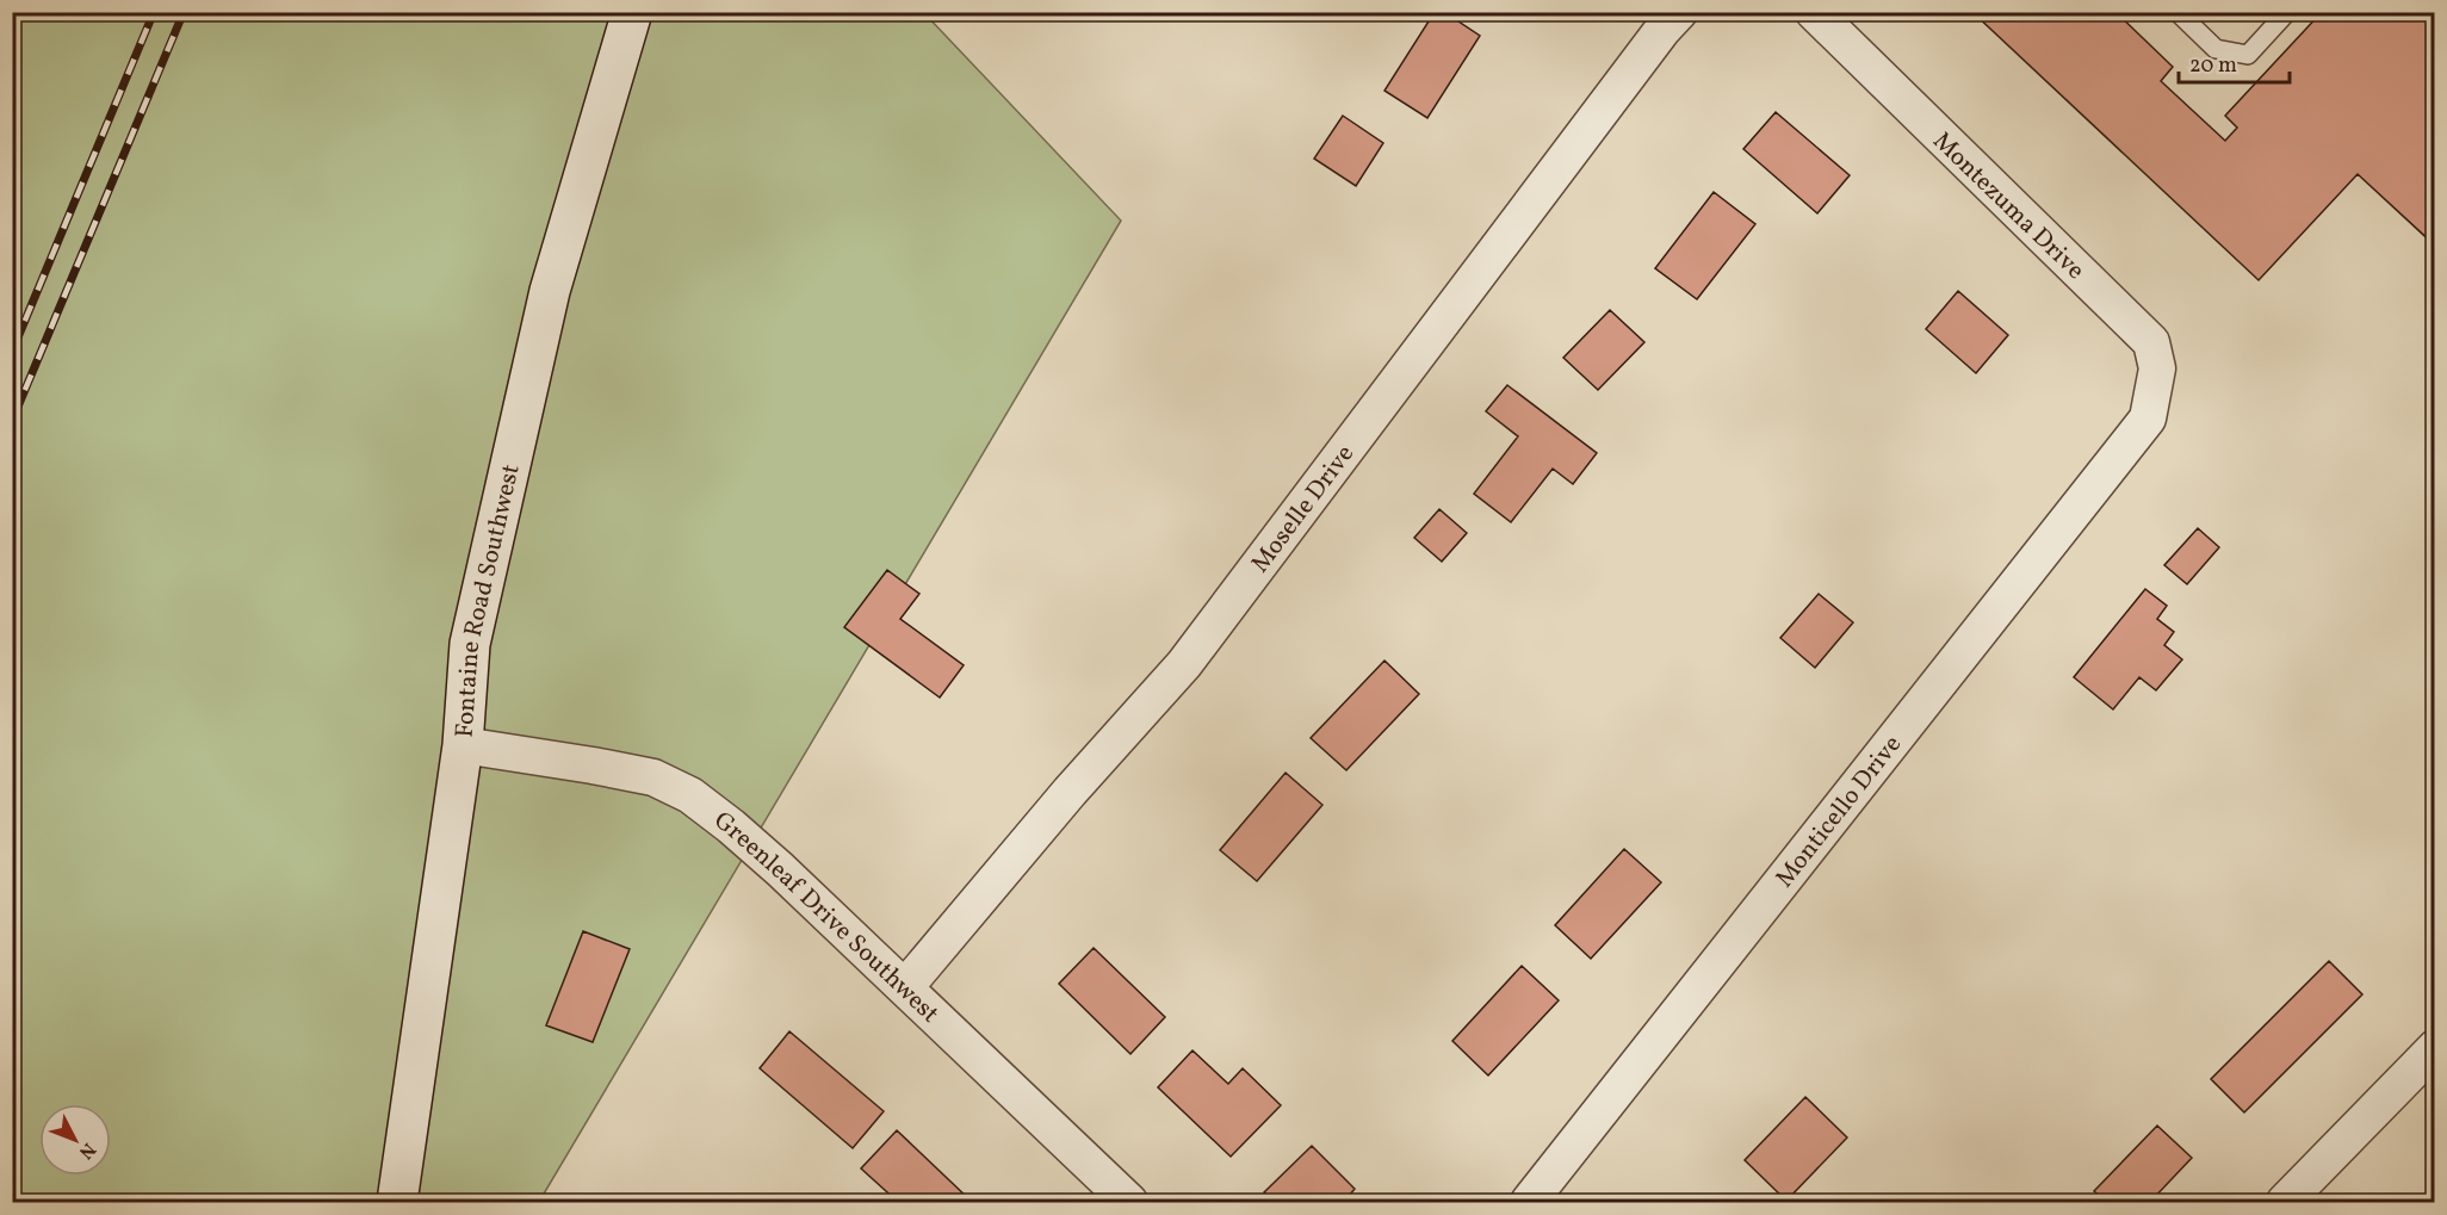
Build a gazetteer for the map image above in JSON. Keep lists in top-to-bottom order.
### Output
{
  "streets": {
    "main road": ["Fontaine Road Southwest"],
    "street": [
      "Montezuma Drive",
      "Moselle Drive",
      "Monticello Drive",
      "Greenleaf Drive Southwest"
    ]
  },
  "crossings": [
    ["Montezuma Drive", "Monticello Drive"],
    ["Moselle Drive", "Greenleaf Drive Southwest"],
    ["Fontaine Road Southwest", "Greenleaf Drive Southwest"]
  ],
  "scale_bar": "20 m",
  "north": "bottom right"
}
